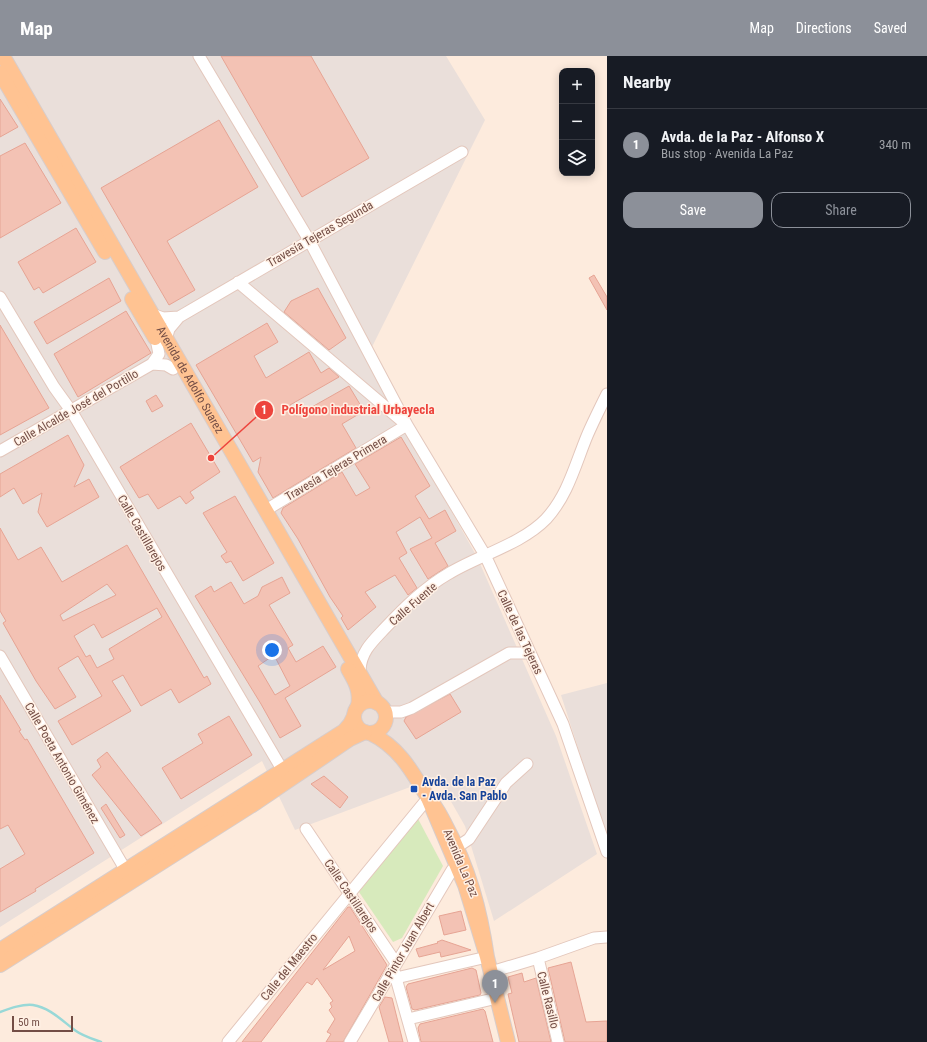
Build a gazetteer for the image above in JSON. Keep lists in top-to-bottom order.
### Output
{
  "streets": {
    "main road": ["Avenida de Adolfo Suarez", "Avenida La Paz"],
    "street": [
      "Travesía Tejeras Segunda",
      "Calle Alcalde José del Portillo",
      "Travesía Tejeras Primera",
      "Calle Castillarejos",
      "Calle Fuente",
      "Calle de las Tejeras",
      "Calle Poeta Antonio Giménez",
      "Calle Pintor Juan Albert",
      "Calle del Maestro",
      "Calle Rasillo"
    ]
  },
  "crossings": [
    ["Travesía Tejeras Segunda", "Calle de las Tejeras"],
    ["Avenida de Adolfo Suarez", "Travesía Tejeras Primera"],
    ["Avenida de Adolfo Suarez", "Calle Fuente"],
    ["Avenida de Adolfo Suarez", "Avenida La Paz"],
    ["Calle Alcalde José del Portillo", "Calle Castillarejos"],
    ["Travesía Tejeras Primera", "Calle de las Tejeras"],
    ["Calle Castillarejos", "Calle Pintor Juan Albert"],
    ["Calle Castillarejos", "Calle del Maestro"],
    ["Calle Fuente", "Calle de las Tejeras"],
    ["Avenida La Paz", "Calle Pintor Juan Albert"],
    ["Avenida La Paz", "Calle del Maestro"]
  ],
  "places": {
    "other": ["Polígono industrial Urbayecla"],
    "transit": ["Avda. de la Paz - Avda. San Pablo"]
  },
  "scale_bar": "50 m",
  "page": {
    "header": "Map",
    "nav": ["Map", "Directions", "Saved"],
    "heading": "Nearby",
    "map_buttons": ["+", "−"],
    "list": [
      {
        "mark": "1",
        "name": "Avda. de la Paz - Alfonso X",
        "note": "Bus stop · Avenida La Paz",
        "value": "340 m"
      }
    ],
    "buttons": ["Save", "Share"],
    "pins": "1",
    "scale": "50 m"
  }
}
